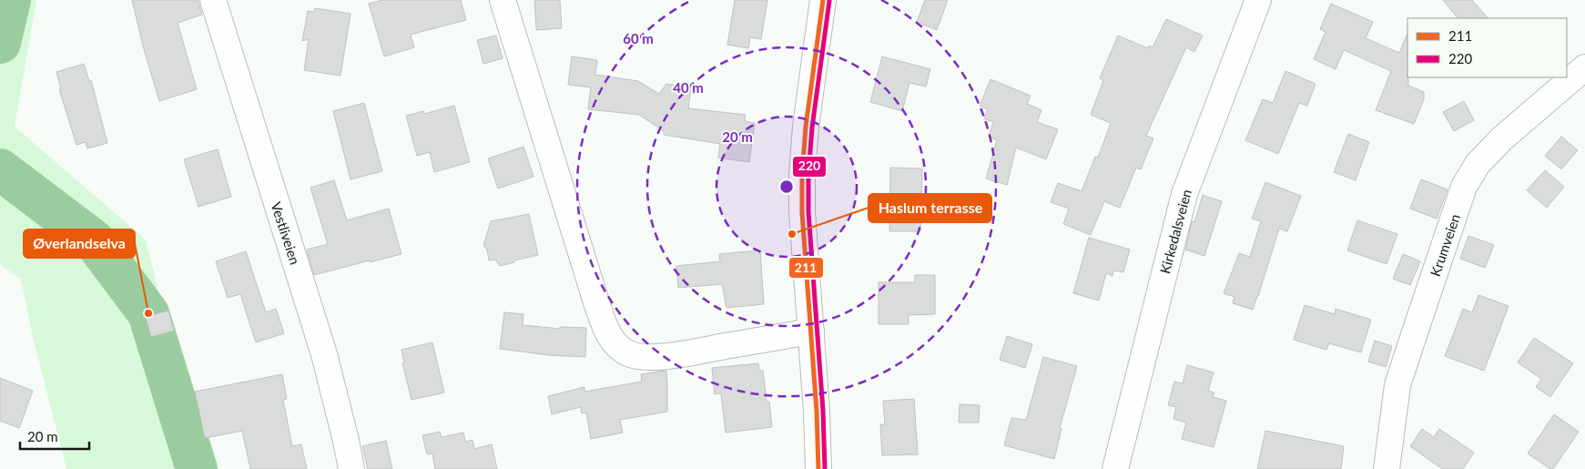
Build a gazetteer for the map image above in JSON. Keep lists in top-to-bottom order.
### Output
{
  "streets": {
    "street": ["Kirkedalsveien", "Vestliveien", "Krumveien"]
  },
  "places": ["Haslum terrasse", "Øverlandselva"],
  "lines": ["transit line 211", "transit line 220"],
  "legend": ["211", "220"],
  "scale_bar": "20 m",
  "rings": ["60 m", "40 m", "20 m"]
}
